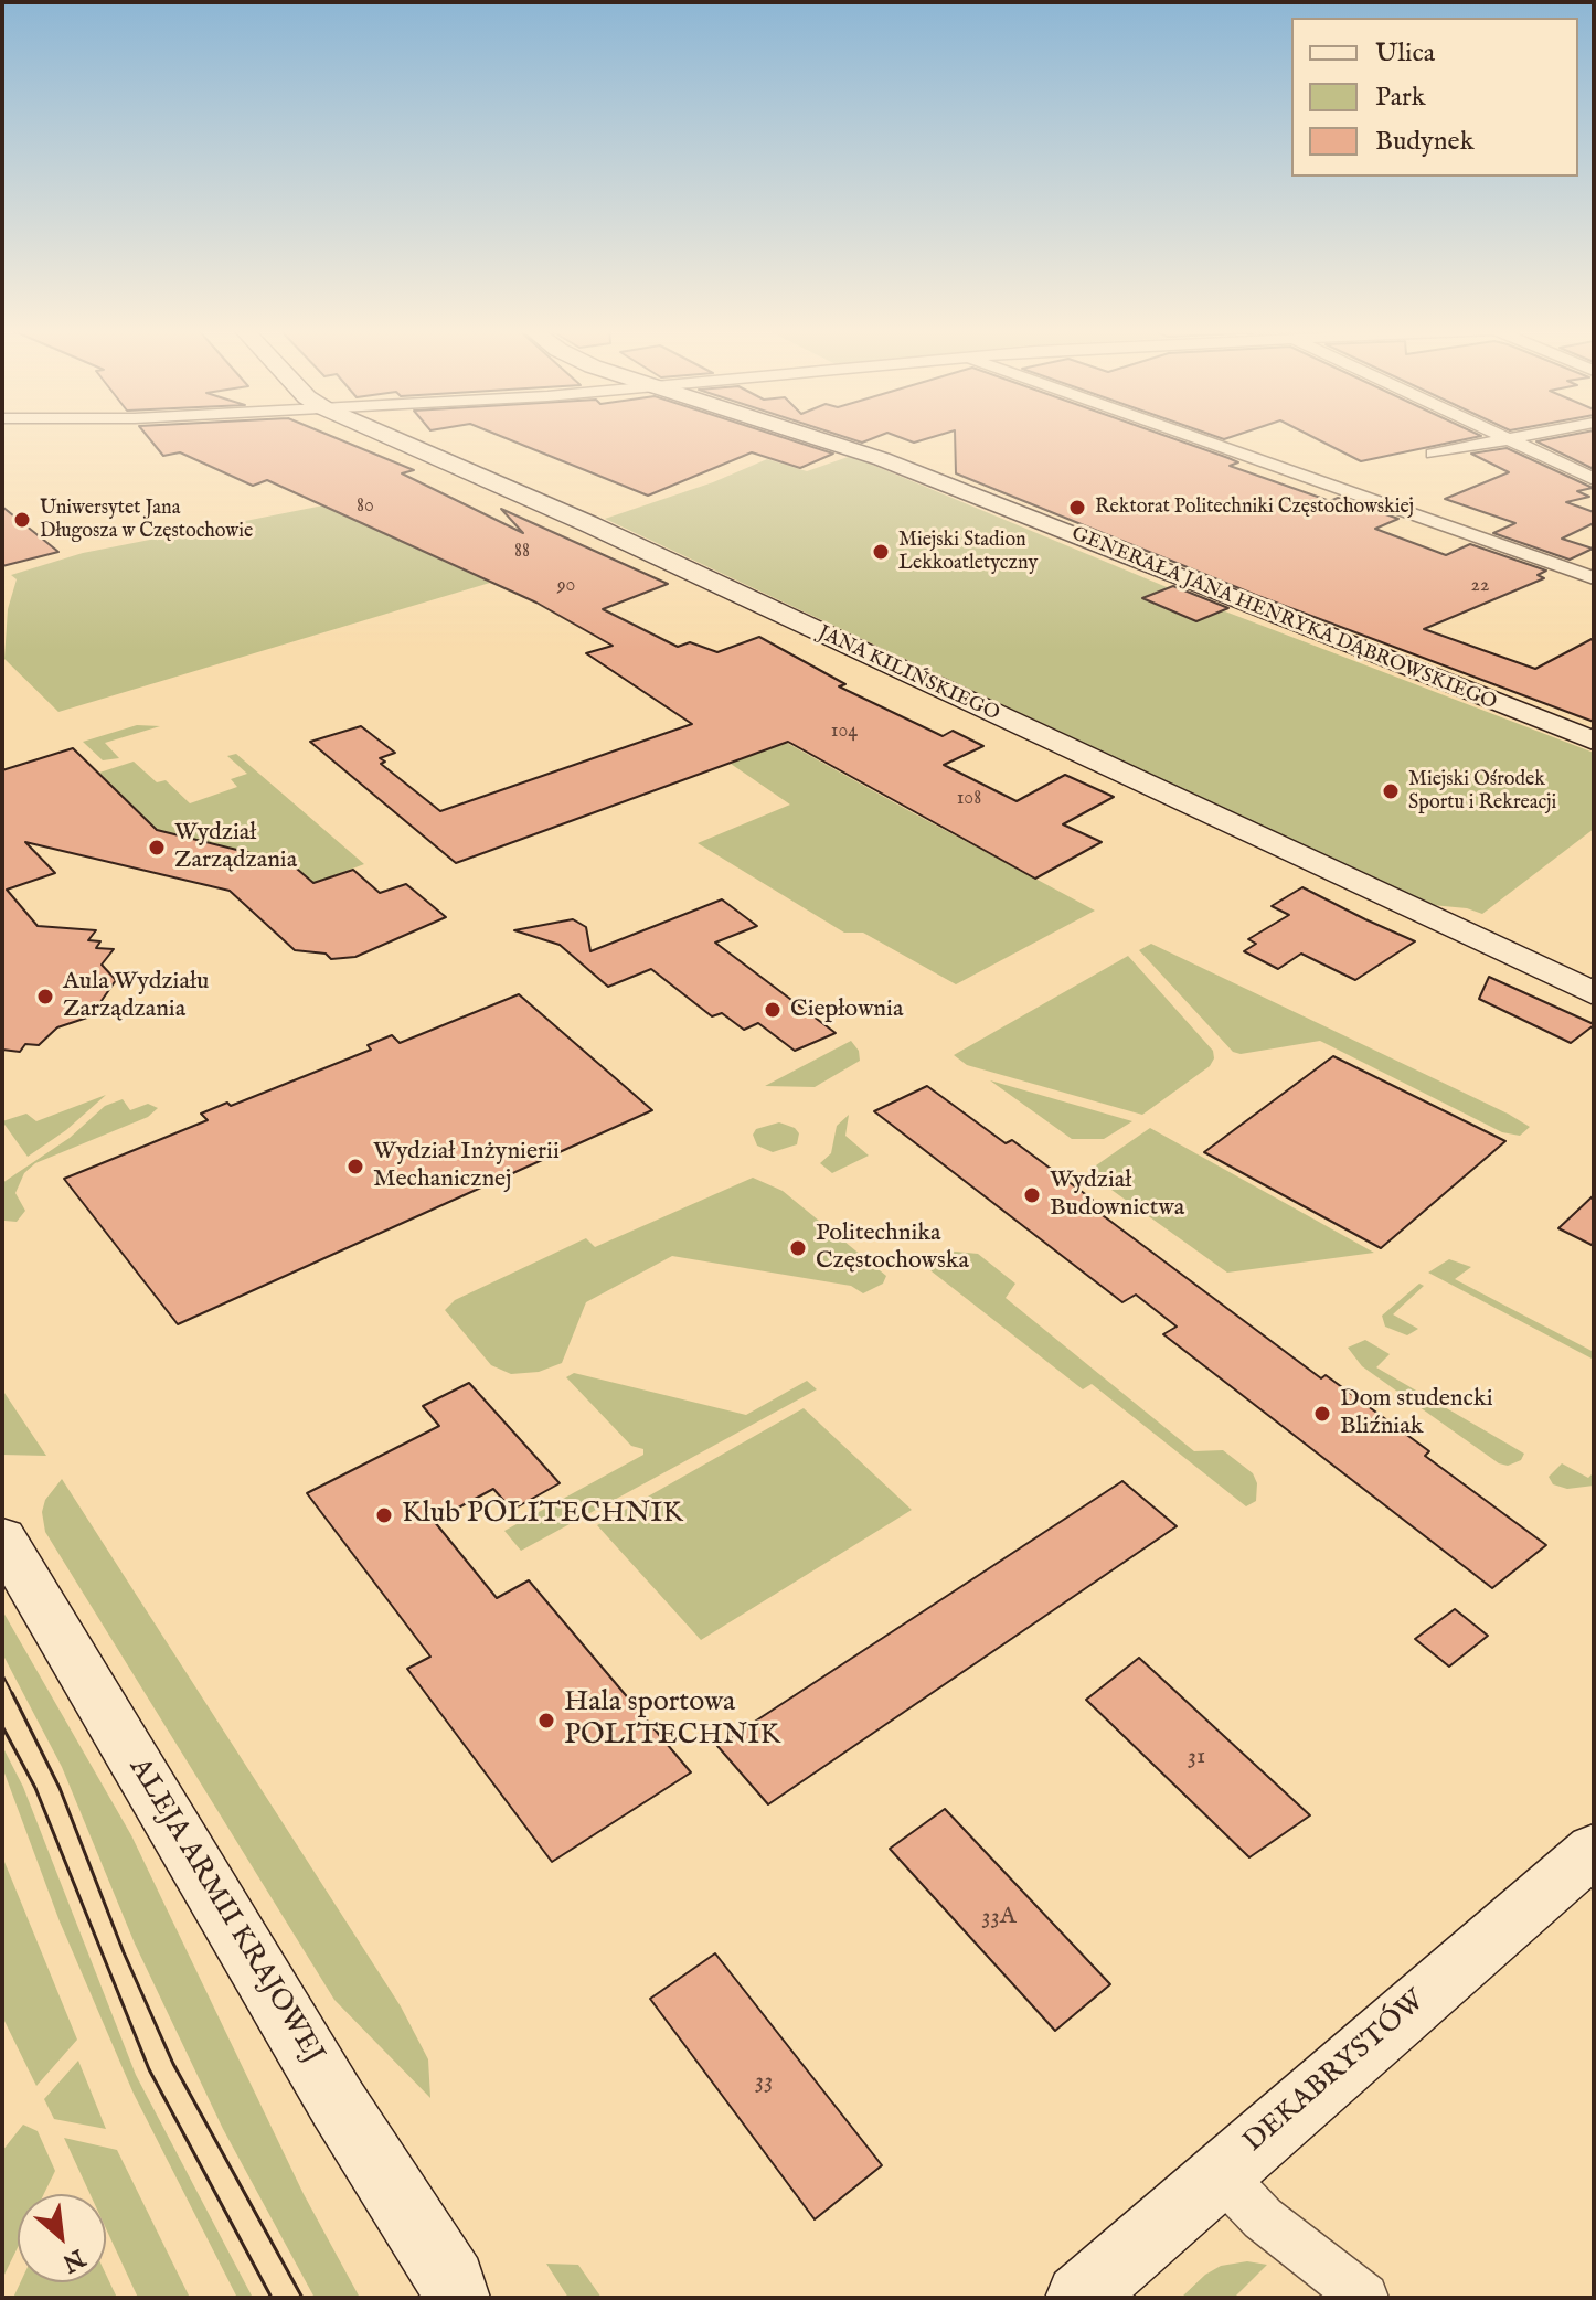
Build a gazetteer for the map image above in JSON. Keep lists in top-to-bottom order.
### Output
{
  "streets": {
    "street": [
      "GENERAŁA JANA HENRYKA DĄBROWSKIEGO",
      "JANA KILIŃSKIEGO",
      "ALEJA ARMII KRAJOWEJ",
      "DEKABRYSTÓW"
    ]
  },
  "places": [
    "Rektorat Politechniki Częstochowskiej",
    "Uniwersytet Jana Długosza w Częstochowie",
    "Miejski Stadion Lekkoatletyczny",
    "Miejski Ośrodek Sportu i Rekreacji",
    "Wydział Zarządzania",
    "Aula Wydziału Zarządzania",
    "Ciepłownia",
    "Wydział Inżynierii Mechanicznej",
    "Wydział Budownictwa",
    "Politechnika Częstochowska",
    "Dom studencki Bliźniak",
    "Klub POLITECHNIK",
    "Hala sportowa POLITECHNIK"
  ],
  "house_numbers": [
    "80",
    "88",
    "90",
    "22",
    "104",
    "108",
    "31",
    "33A",
    "33"
  ],
  "legend": ["Ulica", "Park", "Budynek"],
  "north": "bottom right"
}
